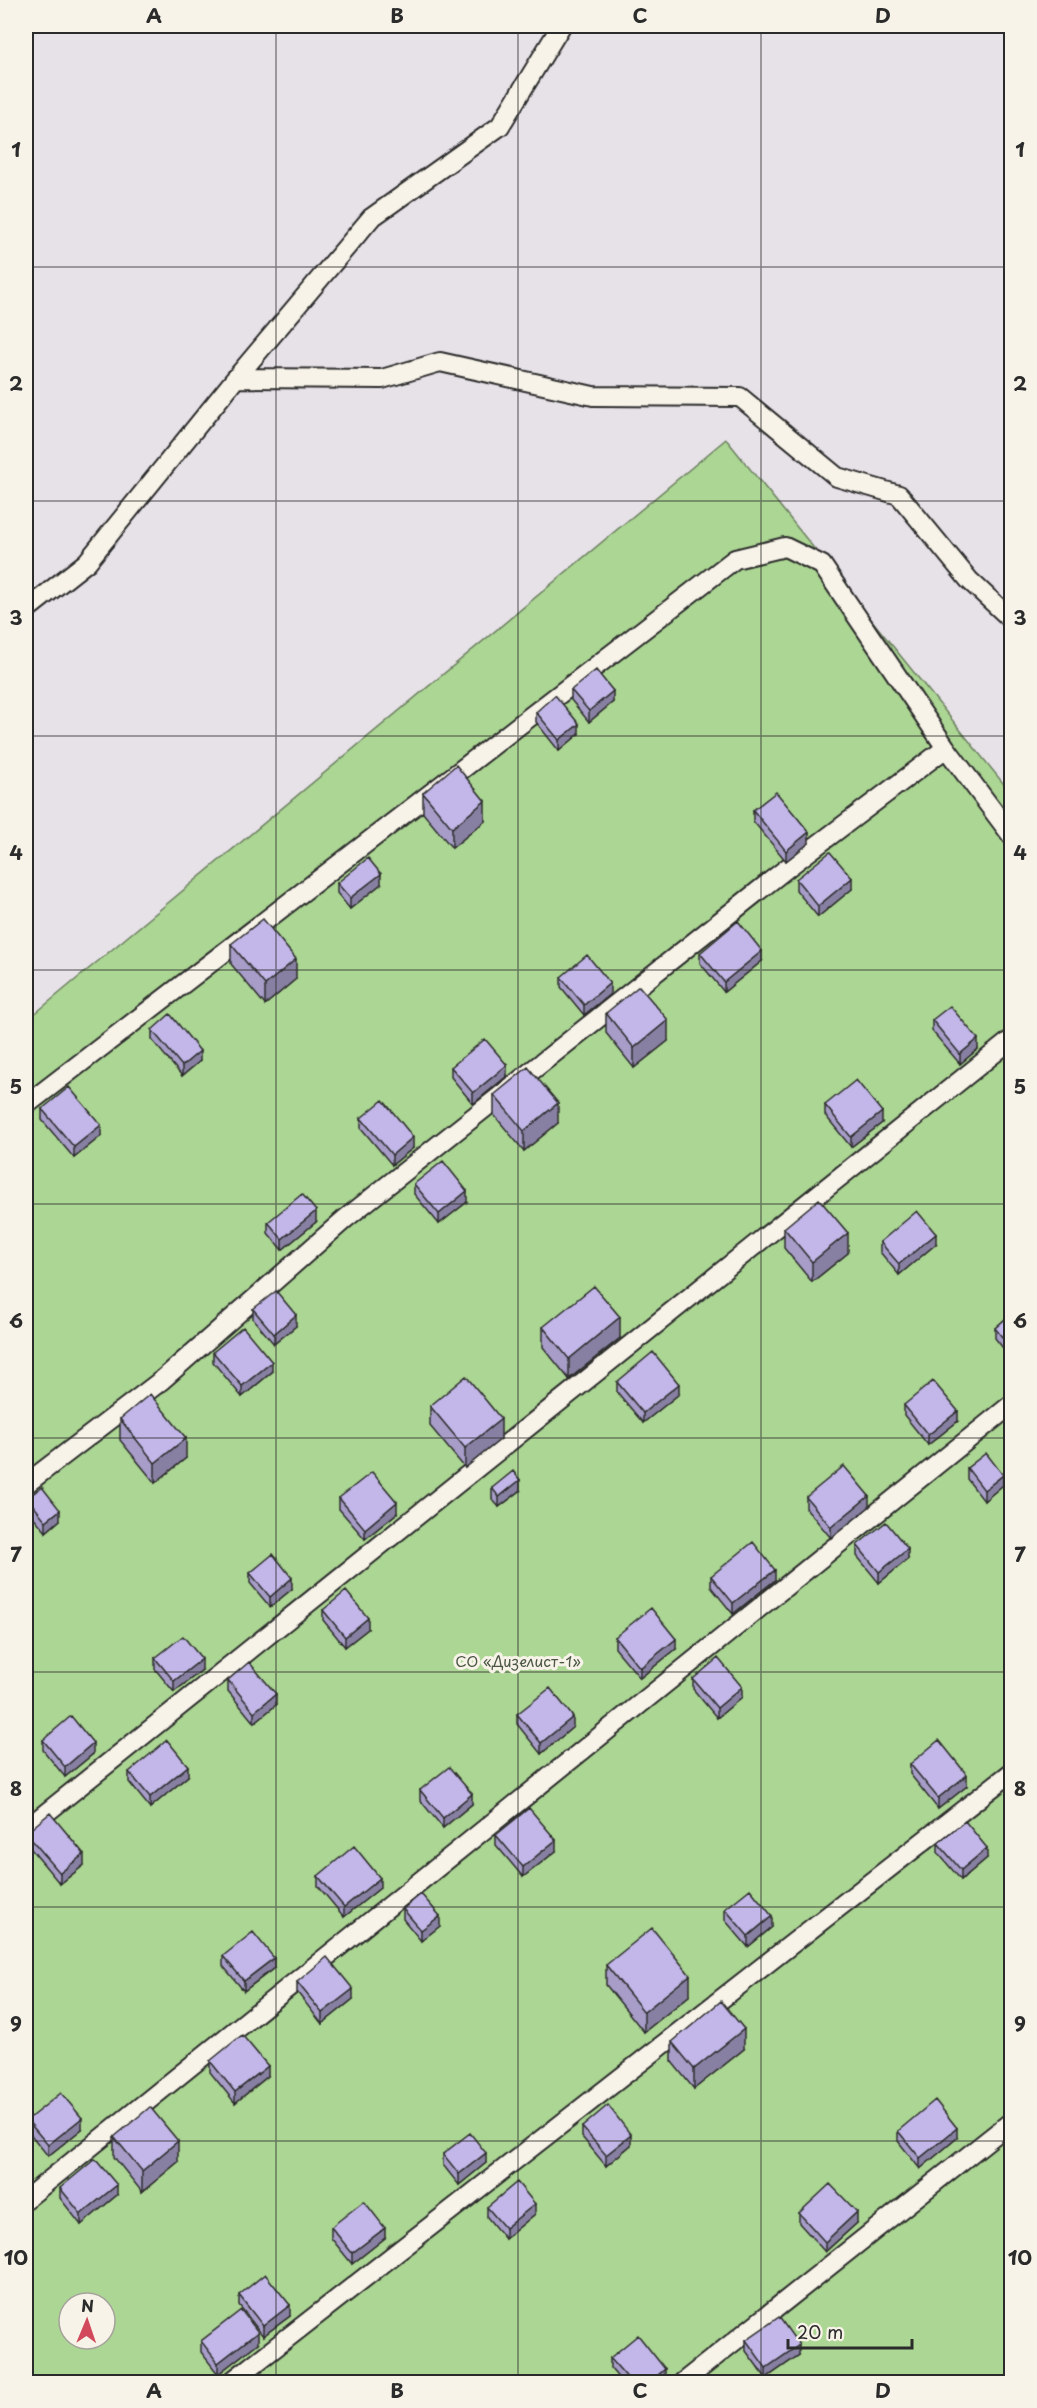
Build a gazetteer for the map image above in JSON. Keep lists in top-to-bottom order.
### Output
{
  "parks": ["СО «Дизелист-1»"],
  "scale_bar": "20 m",
  "north": "top",
  "grid": {
    "columns": [
      "A",
      "B",
      "C",
      "D"
    ],
    "rows": [
      "1",
      "2",
      "3",
      "4",
      "5",
      "6",
      "7",
      "8",
      "9",
      "10"
    ]
  }
}
